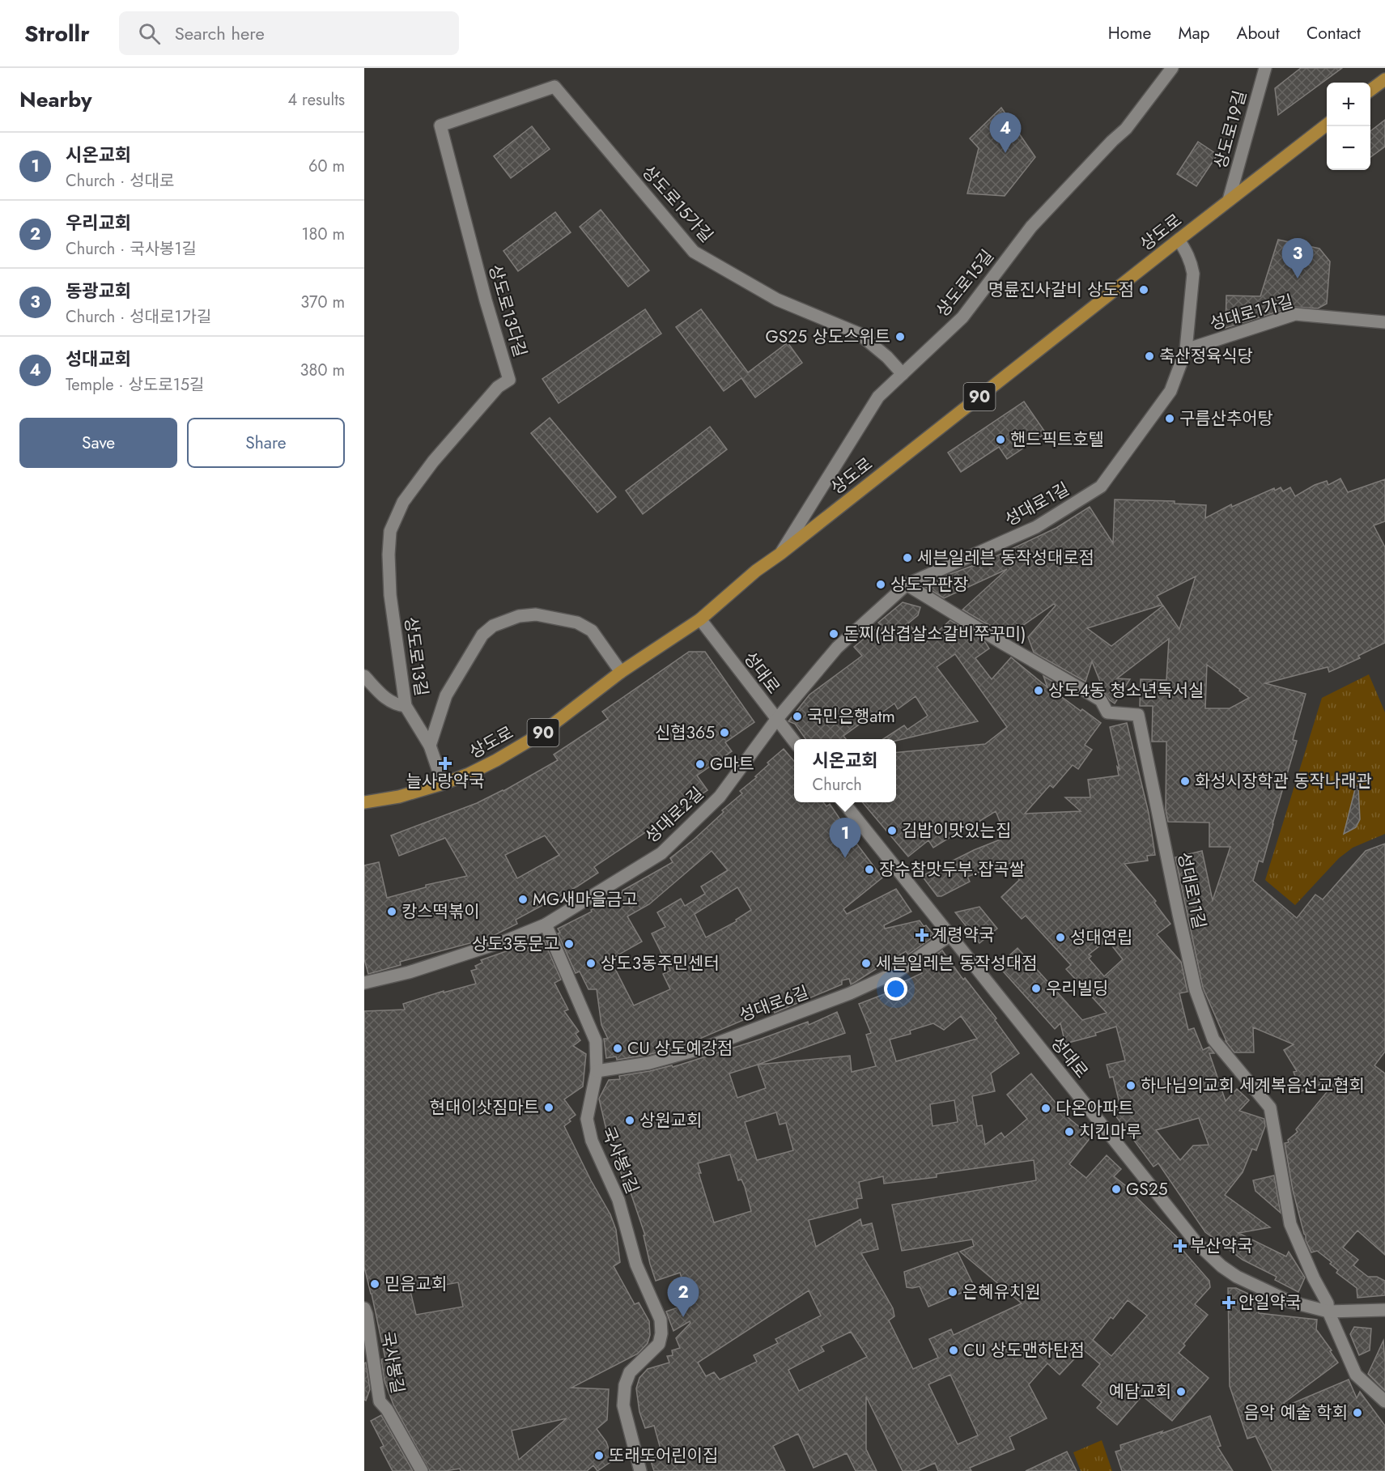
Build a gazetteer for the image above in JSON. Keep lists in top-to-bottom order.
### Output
{
  "streets": {
    "main road": ["상도로", "90"],
    "street": [
      "상도로19길",
      "상도로15가길",
      "상도로15길",
      "상도로13다길",
      "성대로1가길",
      "성대로1길",
      "상도로13길",
      "성대로",
      "성대로2길",
      "성대로11길",
      "성대로6길",
      "국사봉1길",
      "국사봉길"
    ]
  },
  "crossings": [
    ["상도로19길", "상도로"],
    ["상도로15가길", "상도로15길"],
    ["상도로15가길", "상도로13다길"],
    ["상도로", "상도로15길"],
    ["상도로", "성대로1길"],
    ["상도로", "상도로13길"],
    ["상도로", "성대로"],
    ["상도로13다길", "상도로13길"],
    ["성대로1가길", "성대로1길"],
    ["성대로1길", "성대로"],
    ["성대로1길", "성대로2길"],
    ["성대로1길", "성대로11길"],
    ["성대로", "성대로2길"],
    ["성대로", "성대로11길"],
    ["성대로", "성대로6길"],
    ["성대로2길", "국사봉1길"],
    ["성대로6길", "국사봉1길"]
  ],
  "places": {
    "other": [
      "명륜진사갈비 상도점",
      "GS25 상도스위트",
      "축산정육식당",
      "구름산추어탕",
      "핸드픽트호텔",
      "세븐일레븐 동작성대로점",
      "상도구판장",
      "돈찌(삼겹살소갈비쭈꾸미)",
      "상도4동 청소년독서실",
      "국민은행atm",
      "신협365",
      "G마트",
      "화성시장학관 동작나래관",
      "김밥이맛있는집",
      "장수참맛두부.잡곡쌀",
      "MG새마을금고",
      "캉스떡볶이",
      "성대연립",
      "상도3동문고",
      "상도3동주민센터",
      "세븐일레븐 동작성대점",
      "우리빌딩",
      "CU 상도예강점",
      "하나님의교회 세계복음선교협회",
      "현대이삿짐마트",
      "다온아파트",
      "상원교회",
      "치킨마루",
      "GS25",
      "믿음교회",
      "은혜유치원",
      "CU 상도맨하탄점",
      "예담교회",
      "음악 예술 학회",
      "또래또어린이집"
    ],
    "health": [
      "늘사랑약국",
      "계령약국",
      "부산약국",
      "안일약국"
    ]
  },
  "page": {
    "header": "Strollr",
    "search": "Search here",
    "nav": [
      "Home",
      "Map",
      "About",
      "Contact"
    ],
    "heading": ["Nearby", "4 results"],
    "map_buttons": ["+", "−"],
    "pins": [
      "4",
      "3",
      "1",
      "2"
    ],
    "list": [
      {
        "mark": "1",
        "name": "시온교회",
        "note": "Church · 성대로",
        "value": "60 m"
      },
      {
        "mark": "2",
        "name": "우리교회",
        "note": "Church · 국사봉1길",
        "value": "180 m"
      },
      {
        "mark": "3",
        "name": "동광교회",
        "note": "Church · 성대로1가길",
        "value": "370 m"
      },
      {
        "mark": "4",
        "name": "성대교회",
        "note": "Temple · 상도로15길",
        "value": "380 m"
      }
    ],
    "buttons": ["Save", "Share"],
    "popup": ["시온교회", "Church"]
  }
}
